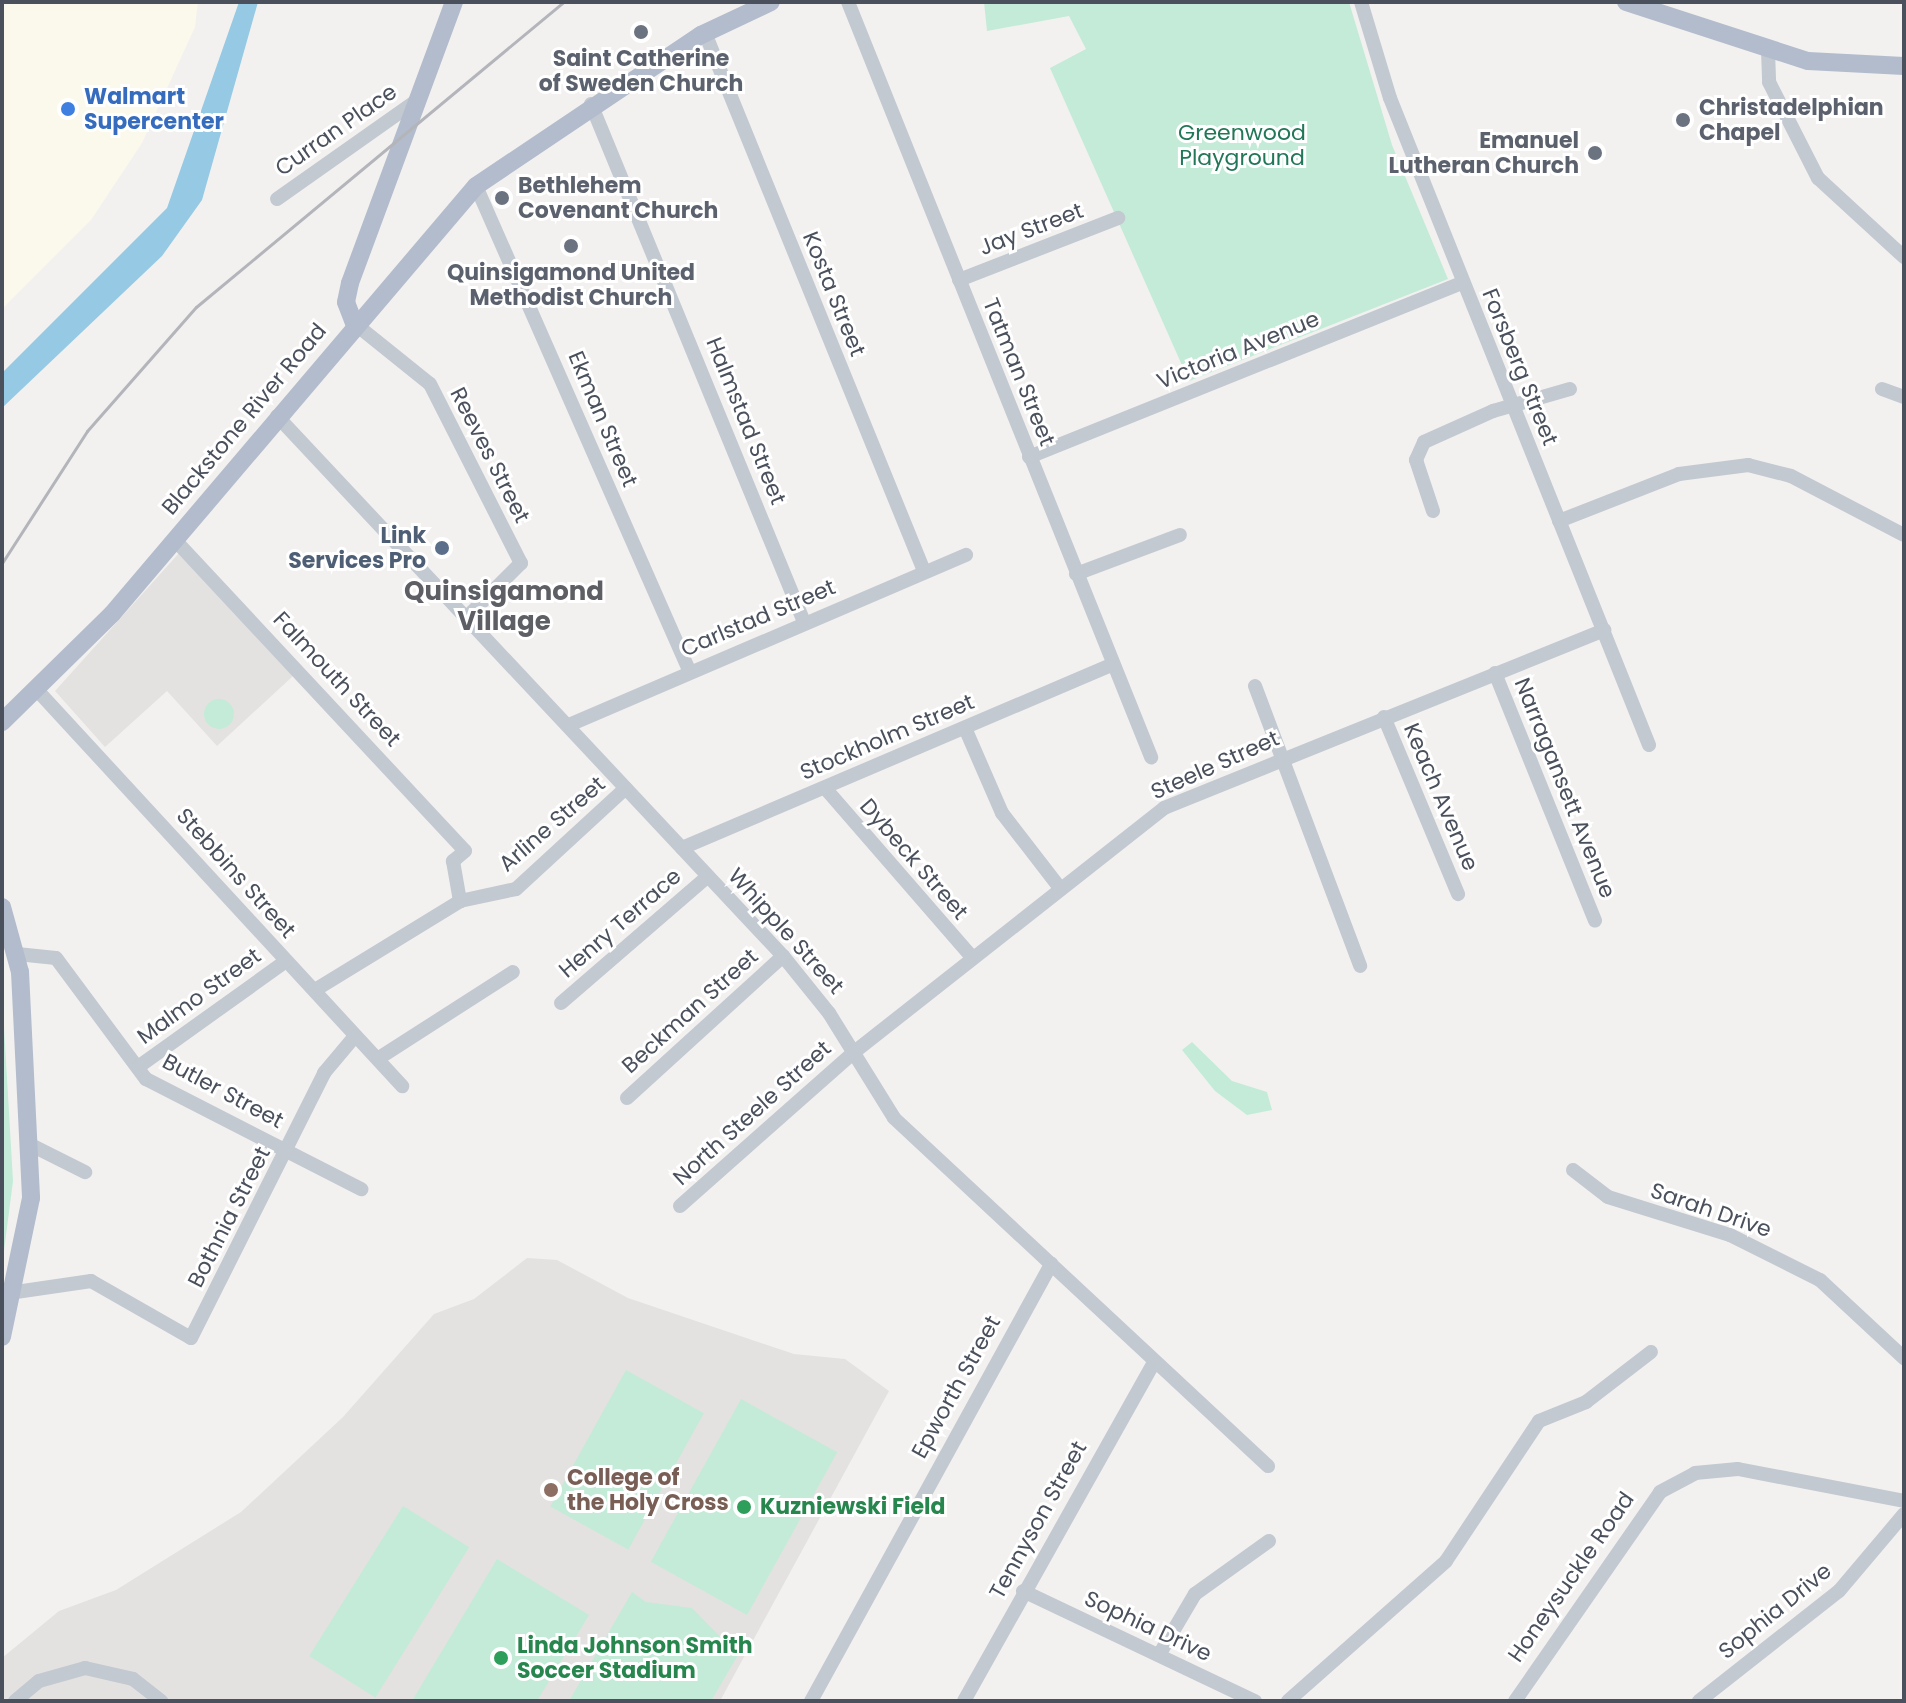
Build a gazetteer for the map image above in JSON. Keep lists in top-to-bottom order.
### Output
{
  "streets": {
    "main road": ["Blackstone River Road"],
    "street": [
      "Curran Place",
      "Jay Street",
      "Kosta Street",
      "Victoria Avenue",
      "Forsberg Street",
      "Tatman Street",
      "Ekman Street",
      "Halmstad Street",
      "Reeves Street",
      "Carlstad Street",
      "Falmouth Street",
      "Stockholm Street",
      "Steele Street",
      "Narragansett Avenue",
      "Keach Avenue",
      "Arline Street",
      "Dybeck Street",
      "Stebbins Street",
      "Henry Terrace",
      "Whipple Street",
      "Malmo Street",
      "Beckman Street",
      "Butler Street",
      "North Steele Street",
      "Sarah Drive",
      "Bothnia Street",
      "Epworth Street",
      "Tennyson Street",
      "Honeysuckle Road",
      "Sophia Drive"
    ]
  },
  "crossings": [
    ["Curran Place", "Blackstone River Road"],
    ["Jay Street", "Tatman Street"],
    ["Kosta Street", "Carlstad Street"],
    ["Victoria Avenue", "Forsberg Street"],
    ["Victoria Avenue", "Tatman Street"],
    ["Forsberg Street", "Steele Street"],
    ["Tatman Street", "Stockholm Street"],
    ["Blackstone River Road", "Reeves Street"],
    ["Blackstone River Road", "Falmouth Street"],
    ["Blackstone River Road", "Stebbins Street"],
    ["Blackstone River Road", "Whipple Street"],
    ["Ekman Street", "Carlstad Street"],
    ["Halmstad Street", "Carlstad Street"],
    ["Reeves Street", "Whipple Street"],
    ["Carlstad Street", "Whipple Street"],
    ["Falmouth Street", "Arline Street"],
    ["Stockholm Street", "Dybeck Street"],
    ["Stockholm Street", "Whipple Street"],
    ["Steele Street", "Narragansett Avenue"],
    ["Steele Street", "Keach Avenue"],
    ["Steele Street", "Dybeck Street"],
    ["Steele Street", "Whipple Street"],
    ["Steele Street", "North Steele Street"],
    ["Arline Street", "Stebbins Street"],
    ["Arline Street", "Whipple Street"],
    ["Stebbins Street", "Malmo Street"],
    ["Stebbins Street", "Bothnia Street"],
    ["Henry Terrace", "Whipple Street"],
    ["Whipple Street", "Beckman Street"],
    ["Whipple Street", "North Steele Street"],
    ["Whipple Street", "Epworth Street"],
    ["Whipple Street", "Tennyson Street"],
    ["Malmo Street", "Butler Street"],
    ["Butler Street", "Bothnia Street"],
    ["Tennyson Street", "Sophia Drive"]
  ],
  "districts": ["Quinsigamond Village"],
  "parks": ["Greenwood Playground"],
  "places": [
    "Saint Catherine of Sweden Church",
    "Walmart Supercenter",
    "Christadelphian Chapel",
    "Emanuel Lutheran Church",
    "Bethlehem Covenant Church",
    "Quinsigamond United Methodist Church",
    "Link Services Pro",
    "College of the Holy Cross",
    "Kuzniewski Field",
    "Linda Johnson Smith Soccer Stadium"
  ]
}
